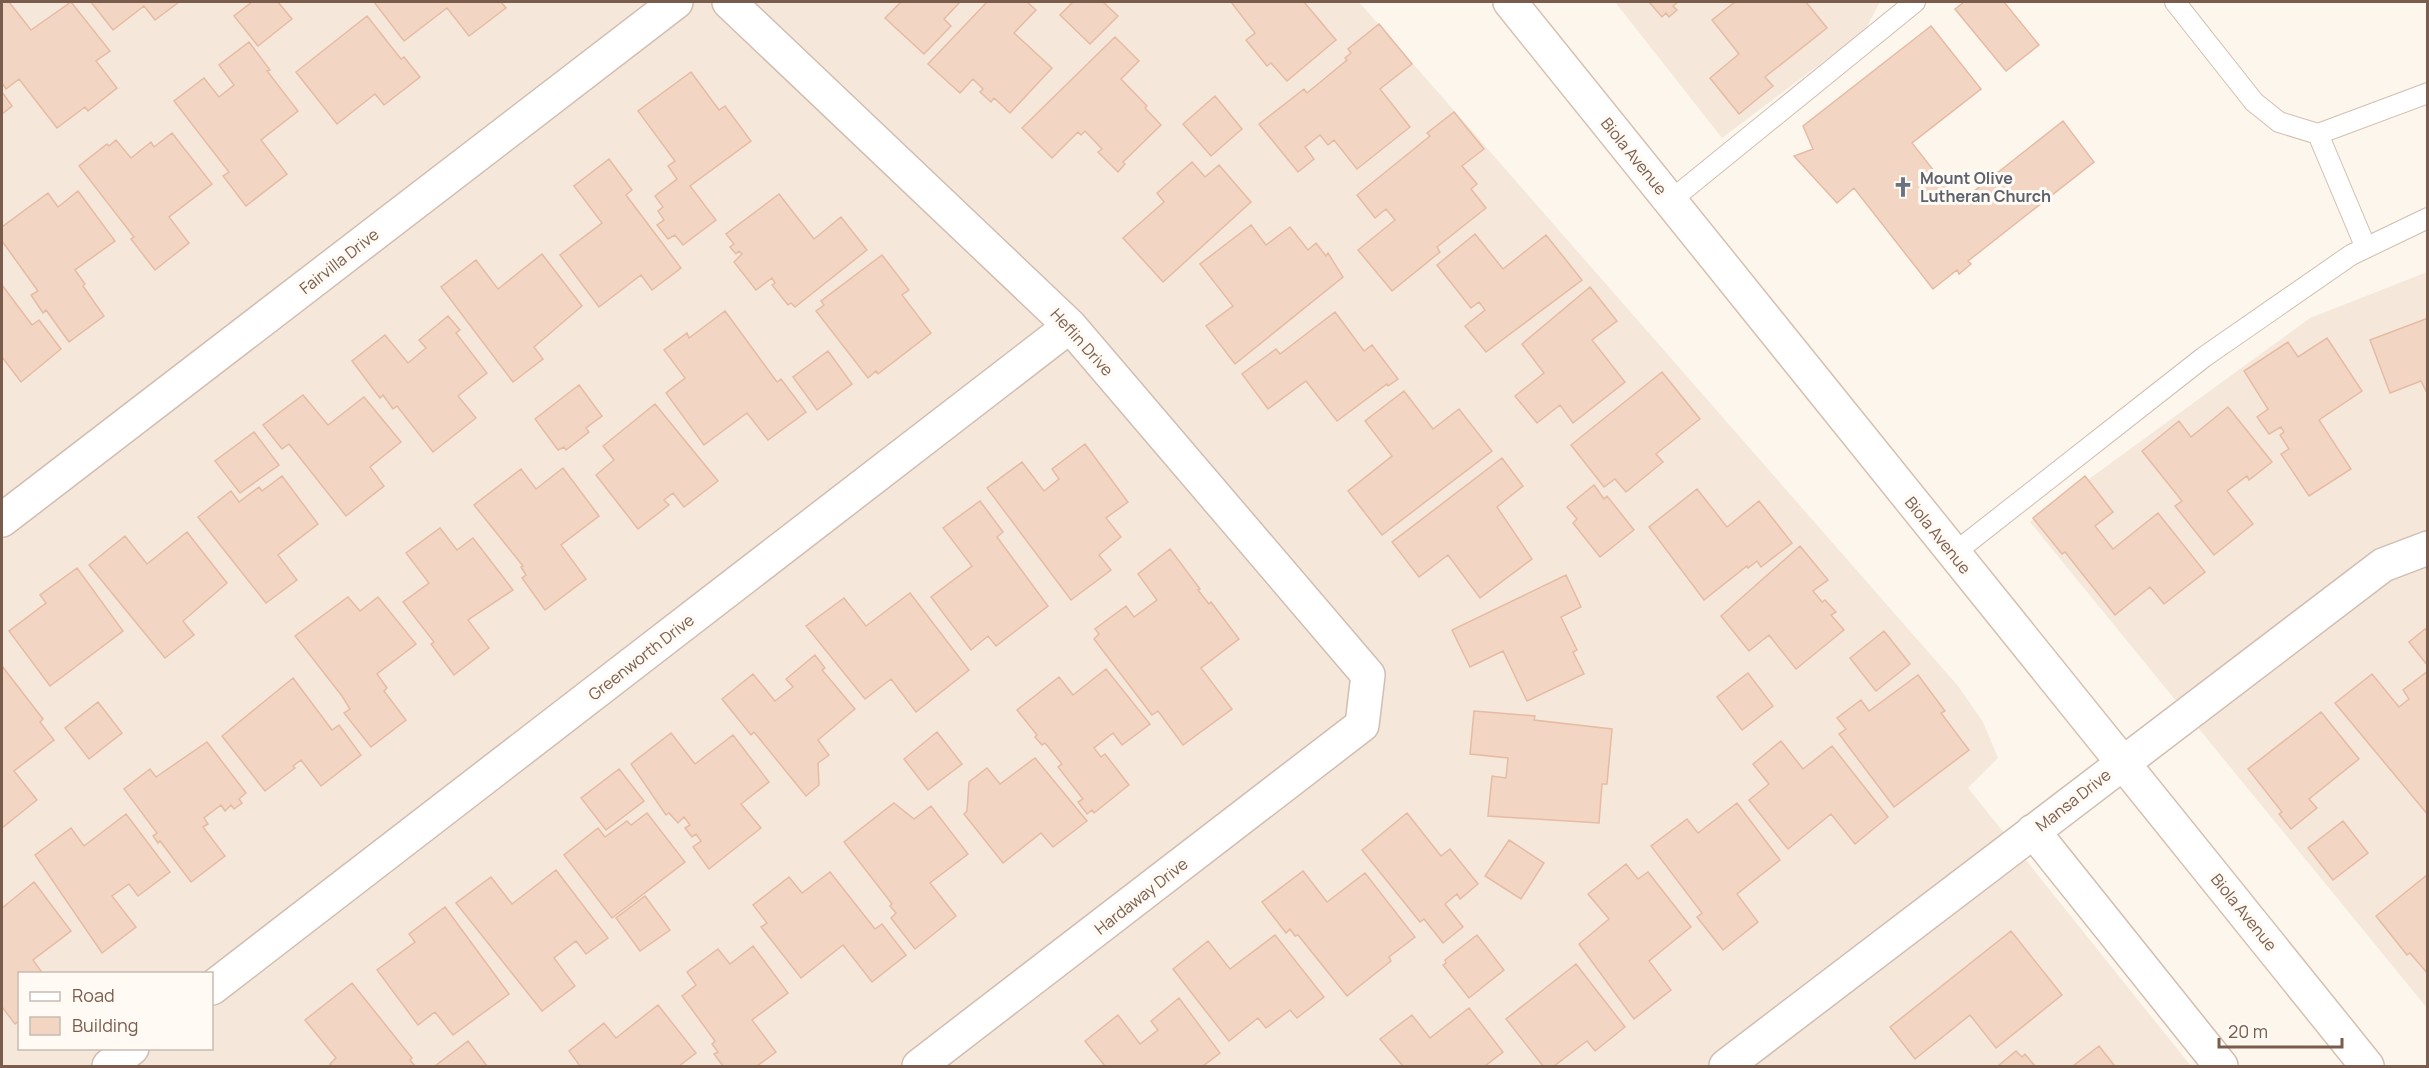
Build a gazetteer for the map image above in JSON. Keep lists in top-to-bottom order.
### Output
{
  "streets": {
    "street": [
      "Biola Avenue",
      "Fairvilla Drive",
      "Heflin Drive",
      "Greenworth Drive",
      "Mansa Drive",
      "Hardaway Drive"
    ]
  },
  "crossings": [
    ["Biola Avenue", "Mansa Drive"],
    ["Heflin Drive", "Greenworth Drive"],
    ["Heflin Drive", "Hardaway Drive"]
  ],
  "places": {
    "church": ["Mount Olive Lutheran Church"]
  },
  "legend": ["Road", "Building"],
  "scale_bar": "20 m"
}
